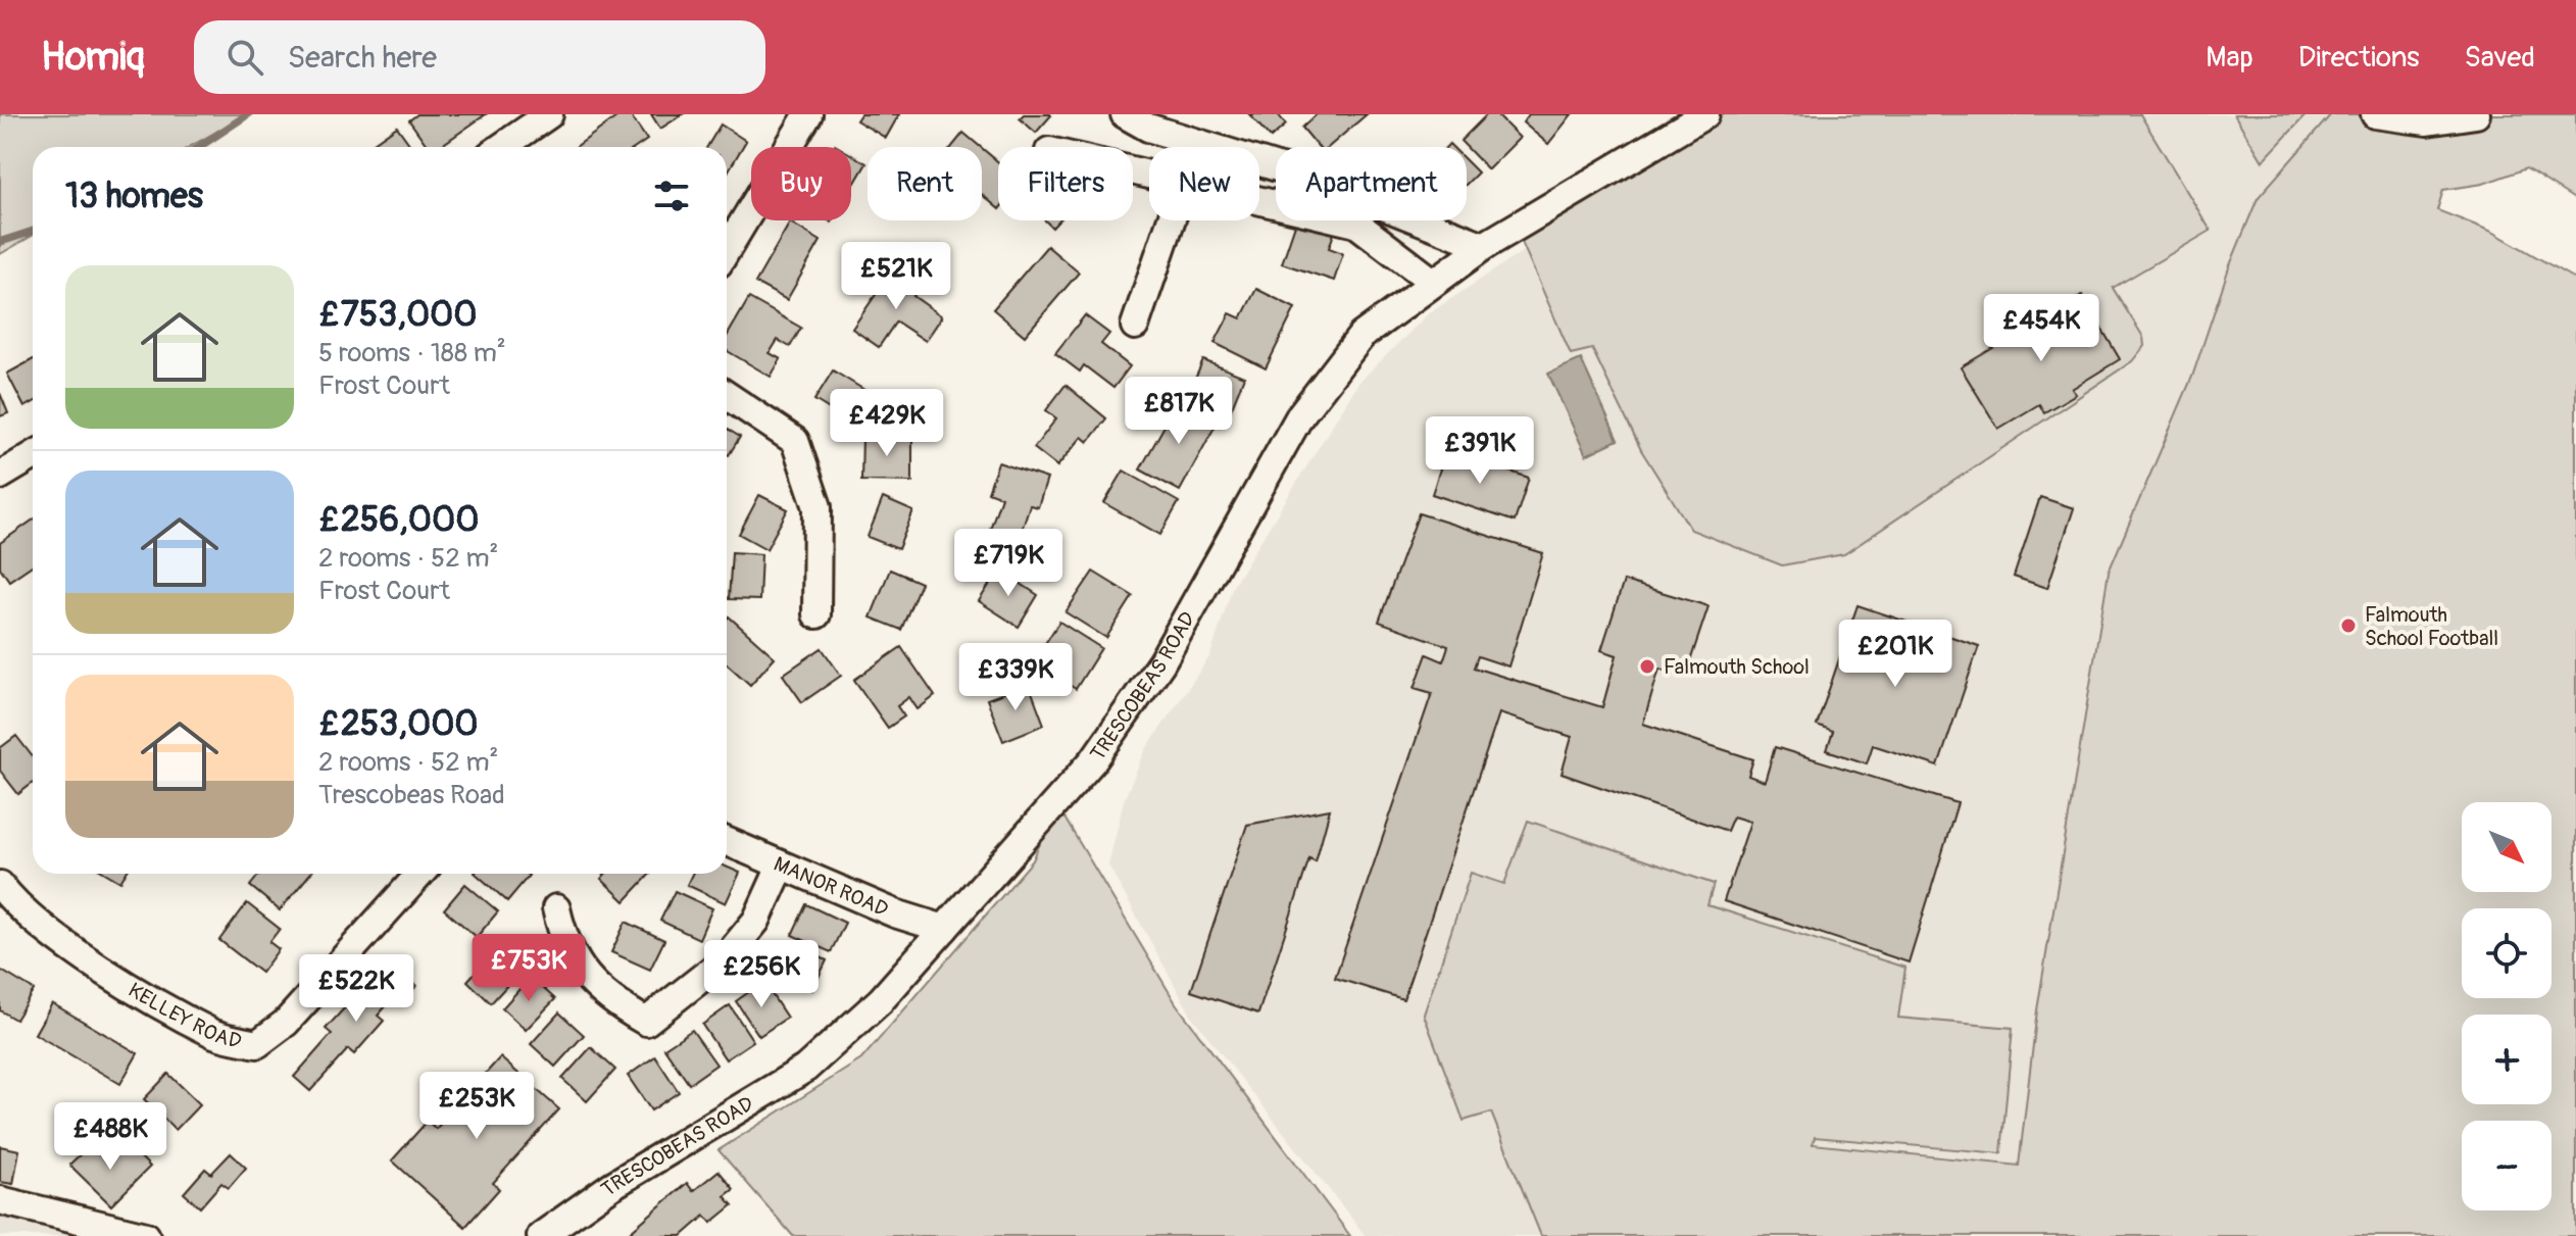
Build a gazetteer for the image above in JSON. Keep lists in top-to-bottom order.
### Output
{
  "streets": {
    "street": ["TRESCOBEAS ROAD", "MANOR ROAD", "KELLEY ROAD"]
  },
  "crossings": [
    ["TRESCOBEAS ROAD", "MANOR ROAD"]
  ],
  "places": ["Falmouth School Football", "Falmouth School"],
  "north": "bottom right",
  "page": {
    "header": "Homiq",
    "search": "Search here",
    "nav": ["Map", "Directions", "Saved"],
    "chip": [
      "Buy",
      "Rent",
      "Filters",
      "New",
      "Apartment"
    ],
    "heading": "13 homes",
    "price": [
      "£521K",
      "£454K",
      "£817K",
      "£429K",
      "£391K",
      "£719K",
      "£201K",
      "£339K",
      "£753K",
      "£256K",
      "£522K",
      "£253K",
      "£488K"
    ],
    "list": [
      {
        "name": "£753,000",
        "note": "5 rooms · 188 m² · Frost Court"
      },
      {
        "name": "£256,000",
        "note": "2 rooms · 52 m² · Frost Court"
      },
      {
        "name": "£253,000",
        "note": "2 rooms · 52 m² · Trescobeas Road"
      }
    ],
    "map_buttons": ["+", "−"]
  }
}
